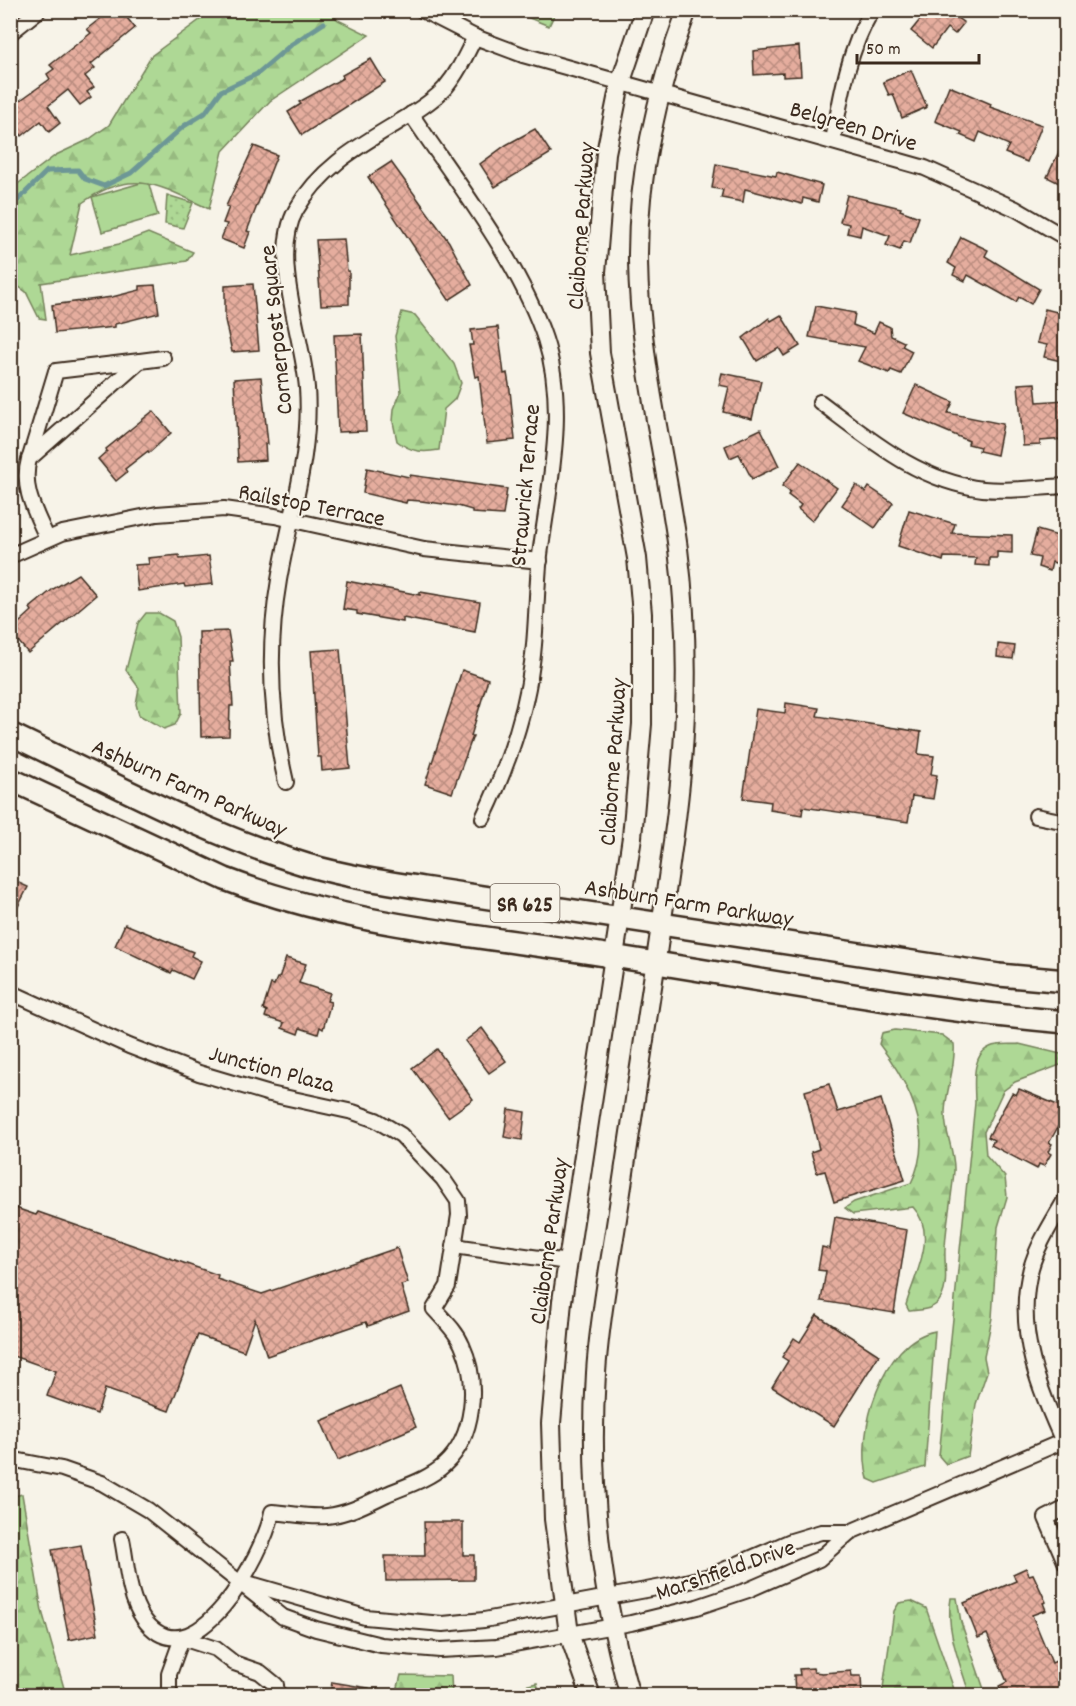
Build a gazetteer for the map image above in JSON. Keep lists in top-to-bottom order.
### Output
{
  "streets": {
    "main road": ["Claiborne Parkway", "Ashburn Farm Parkway", "SR 625"],
    "street": [
      "Belgreen Drive",
      "Cornerpost Square",
      "Strawrick Terrace",
      "Railstop Terrace",
      "Junction Plaza",
      "Marshfield Drive"
    ]
  },
  "crossings": [
    ["Belgreen Drive", "Claiborne Parkway"],
    ["Belgreen Drive", "Cornerpost Square"],
    ["Claiborne Parkway", "Ashburn Farm Parkway"],
    ["Claiborne Parkway", "SR 625"],
    ["Claiborne Parkway", "Marshfield Drive"],
    ["Cornerpost Square", "Strawrick Terrace"],
    ["Cornerpost Square", "Railstop Terrace"],
    ["Strawrick Terrace", "Railstop Terrace"],
    ["Junction Plaza", "Marshfield Drive"]
  ],
  "scale_bar": "50 m"
}
